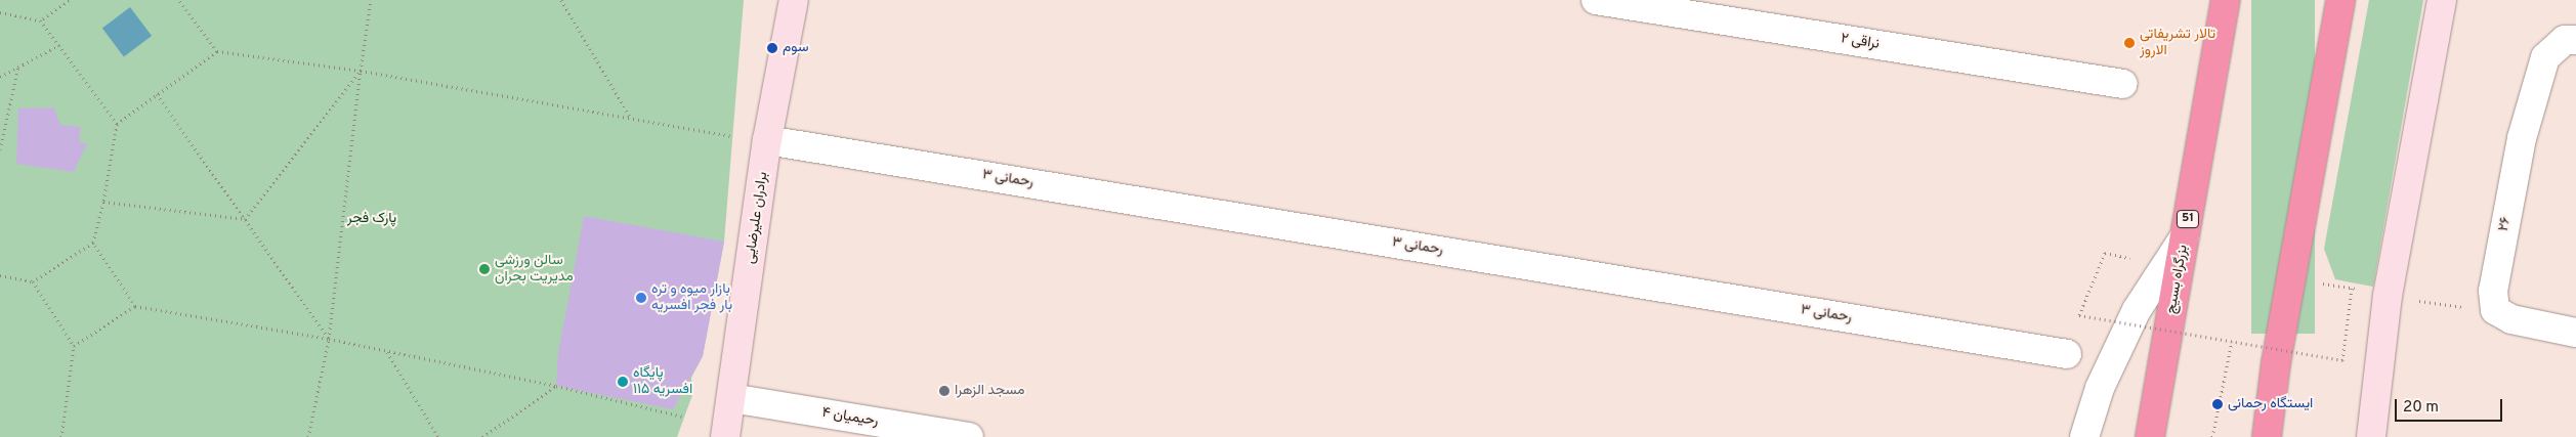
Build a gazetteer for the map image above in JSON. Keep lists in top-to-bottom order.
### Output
{
  "streets": {
    "highway": ["51", "بزرگراه بسیج"],
    "main road": ["برادران علیرضایی"],
    "street": [
      "نراقی ۲",
      "رحمانی ۳",
      "۲۶",
      "رحیمیان ۴"
    ]
  },
  "crossings": [
    ["رحمانی ۳", "برادران علیرضایی"],
    ["برادران علیرضایی", "رحیمیان ۴"]
  ],
  "parks": ["پارک فجر"],
  "places": [
    "تالار تشریفاتی الاروز",
    "سوم",
    "سالن ورزشی مدیریت بحران",
    "بازار میوه و تره بار فجر افسریه",
    "پایگاه ۱۱۵ افسریه",
    "مسجد الزهرا",
    "ایستگاه رحمانی"
  ],
  "scale_bar": "20 m"
}
